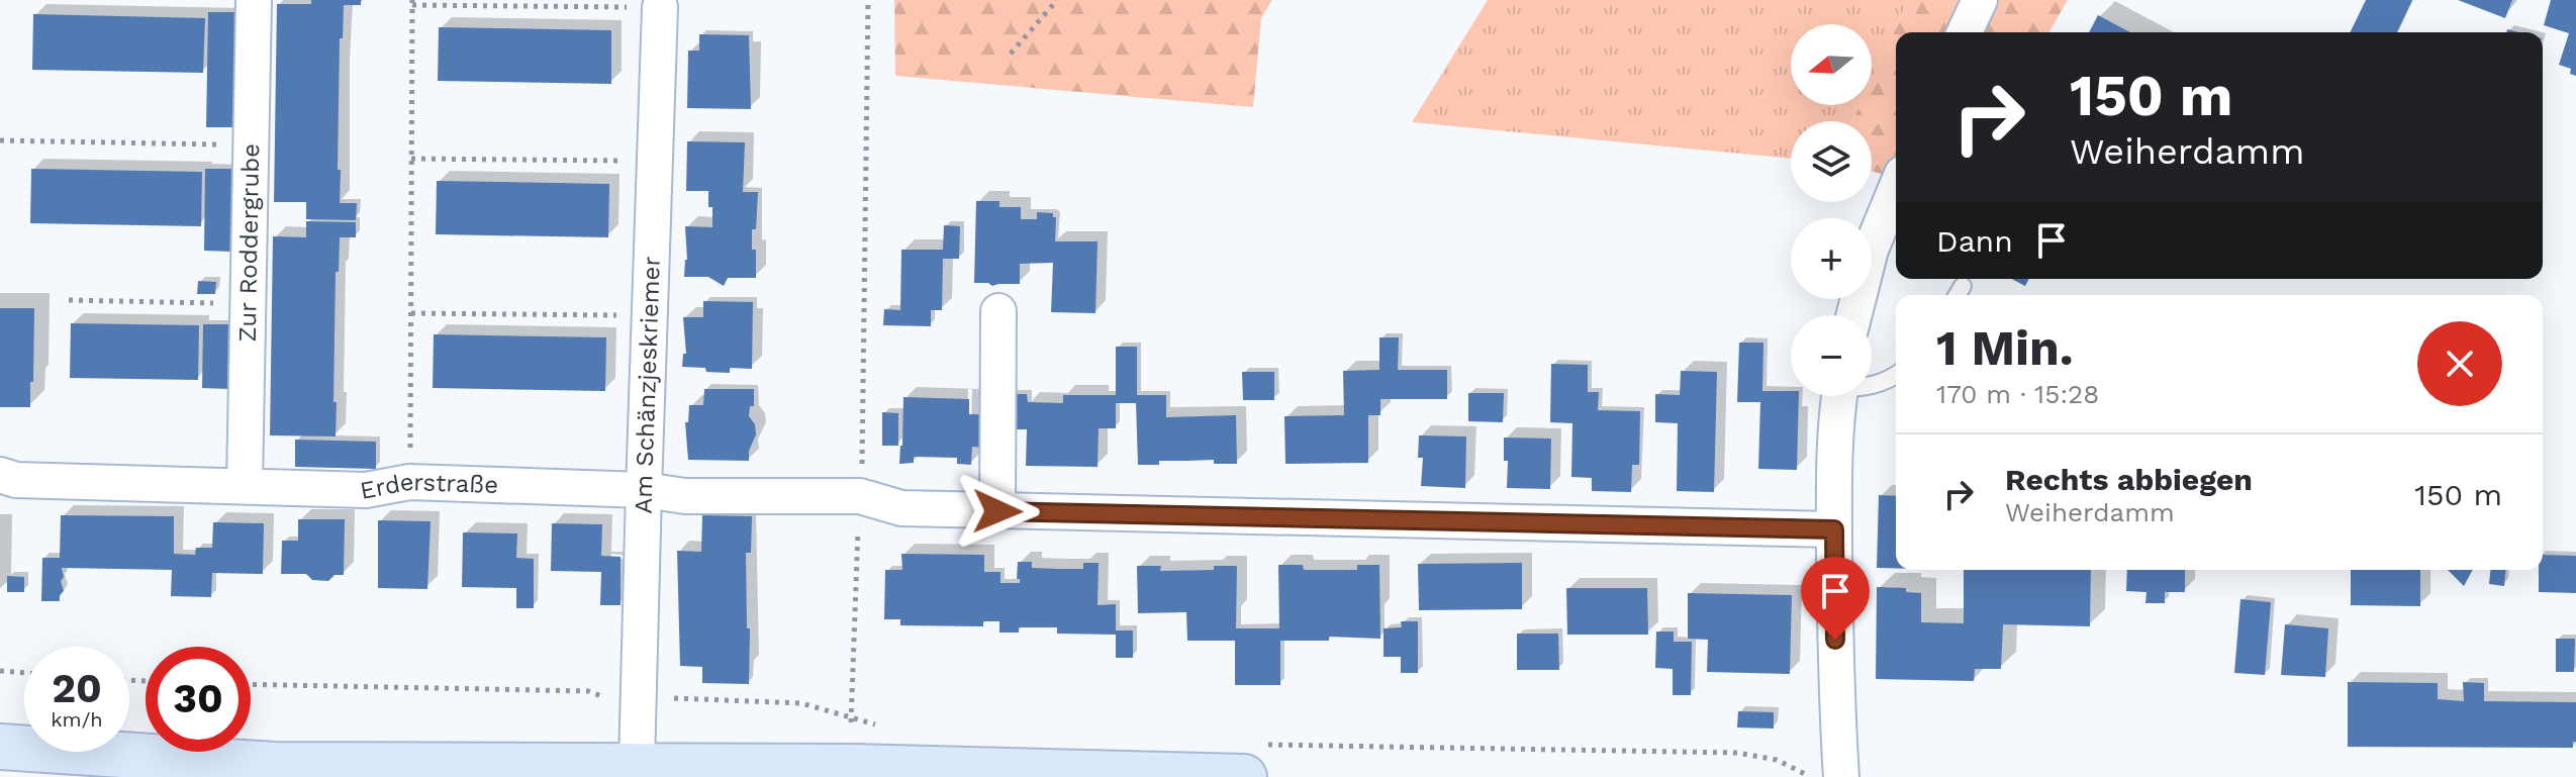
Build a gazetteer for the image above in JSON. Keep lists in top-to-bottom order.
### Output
{
  "streets": {
    "street": ["Zur Roddergrube", "Am Schänzjeskriemer", "Erderstraße"]
  },
  "crossings": [
    ["Zur Roddergrube", "Erderstraße"],
    ["Am Schänzjeskriemer", "Erderstraße"]
  ],
  "north": "left",
  "page": {
    "map_buttons": ["+", "−"],
    "turn": ["150 m", "Weiherdamm"],
    "then": "Dann",
    "heading": ["1 Min.", "170 m · 15:28"],
    "list": [
      {
        "name": "Rechts abbiegen",
        "note": "Weiherdamm",
        "value": "150 m"
      }
    ],
    "speed": "20 km/h",
    "limit": "30"
  }
}
